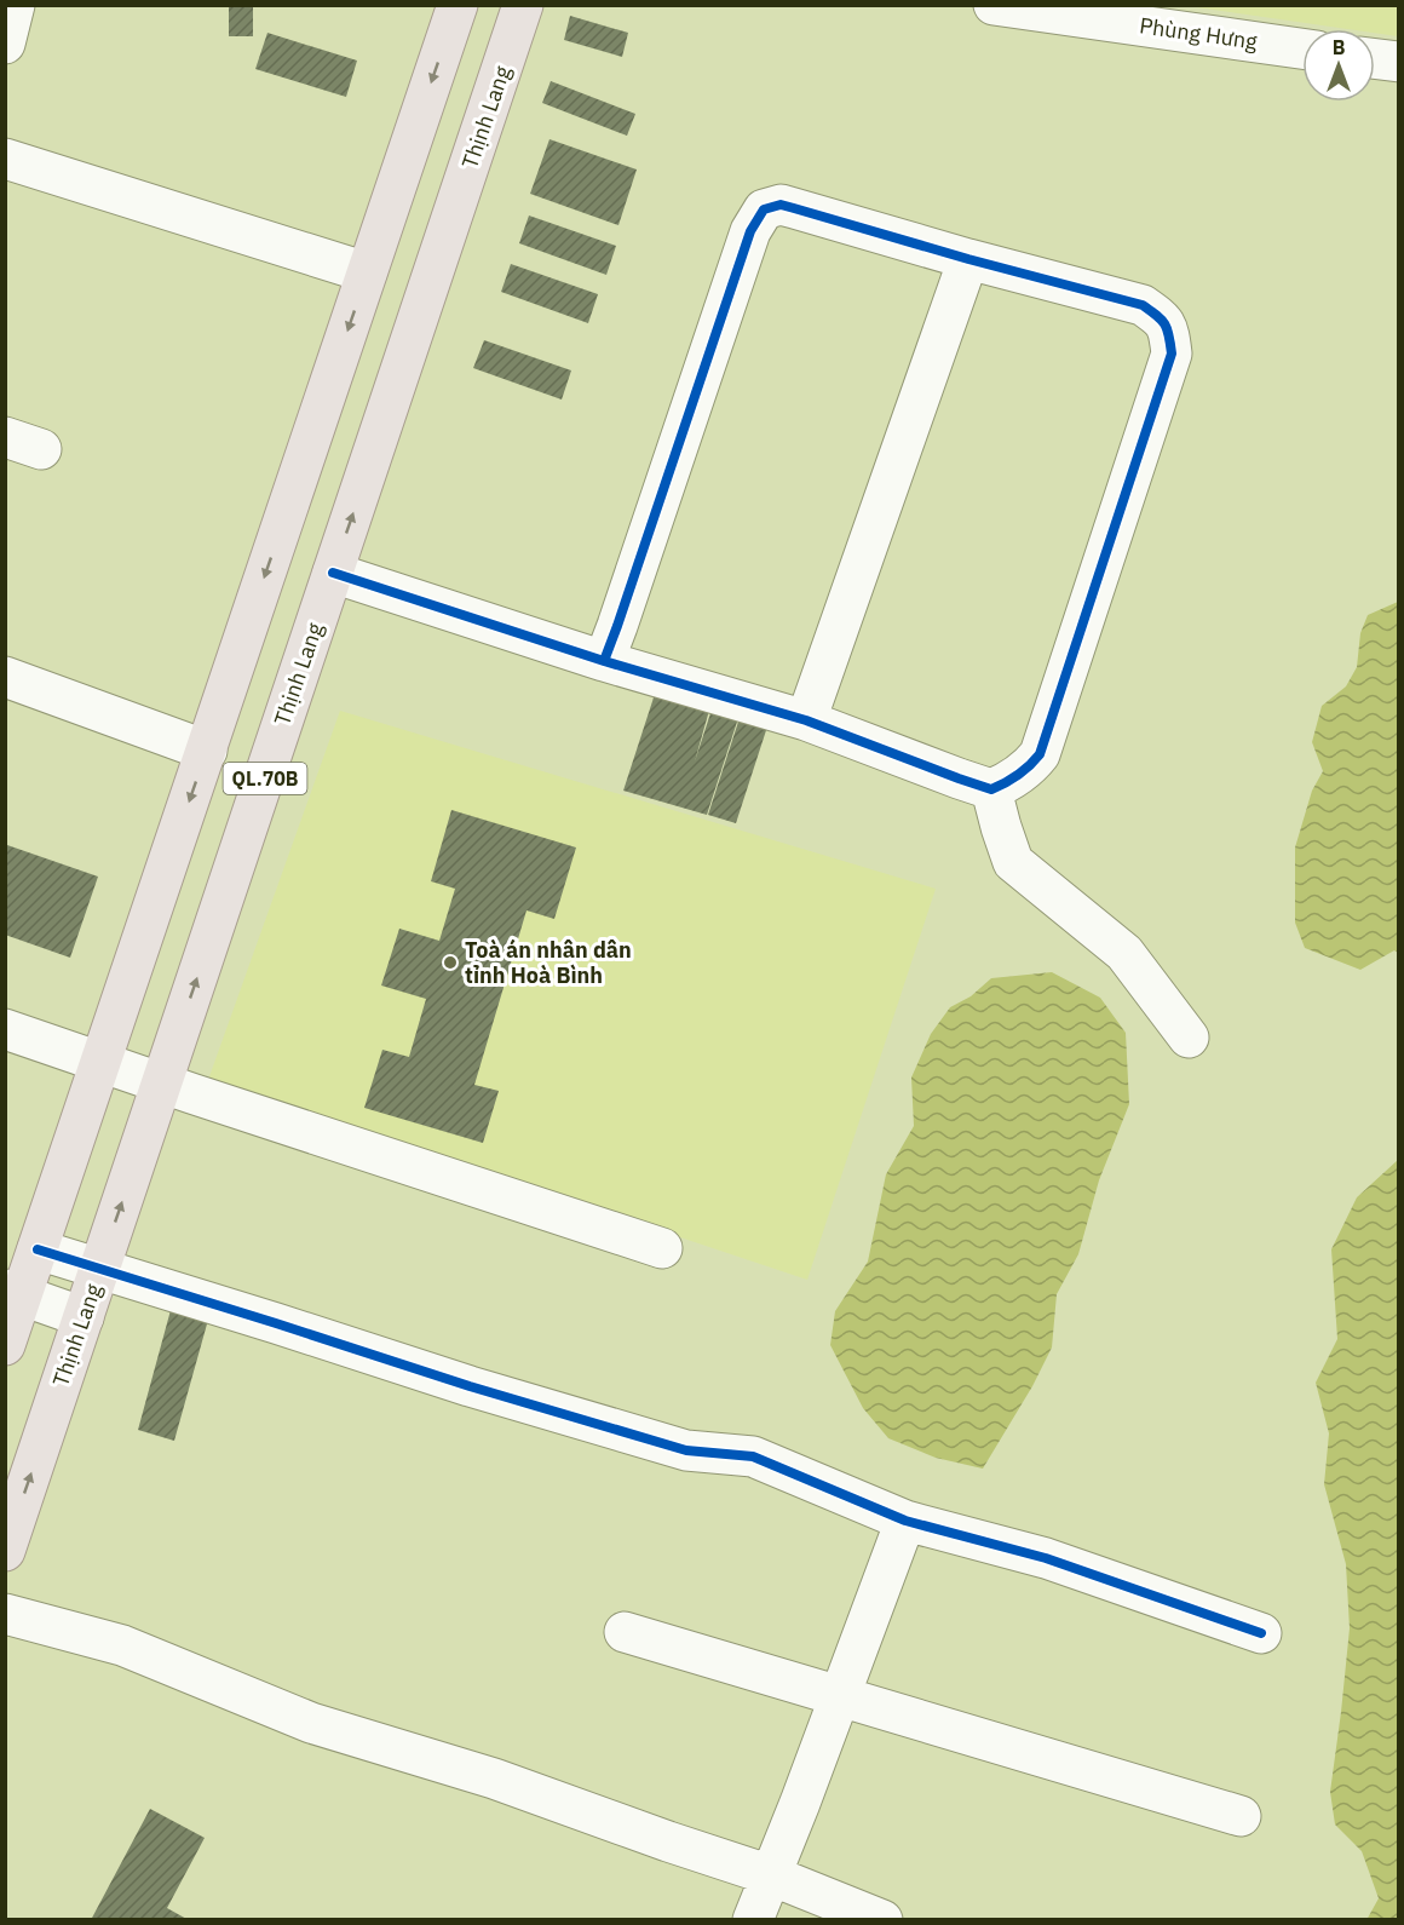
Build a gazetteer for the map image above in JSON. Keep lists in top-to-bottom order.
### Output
{
  "streets": {
    "main road": ["Thịnh Lang", "QL.70B"],
    "street": ["Phùng Hưng"]
  },
  "places": ["Toà án nhân dân tỉnh Hoà Bình"],
  "north": "top"
}
